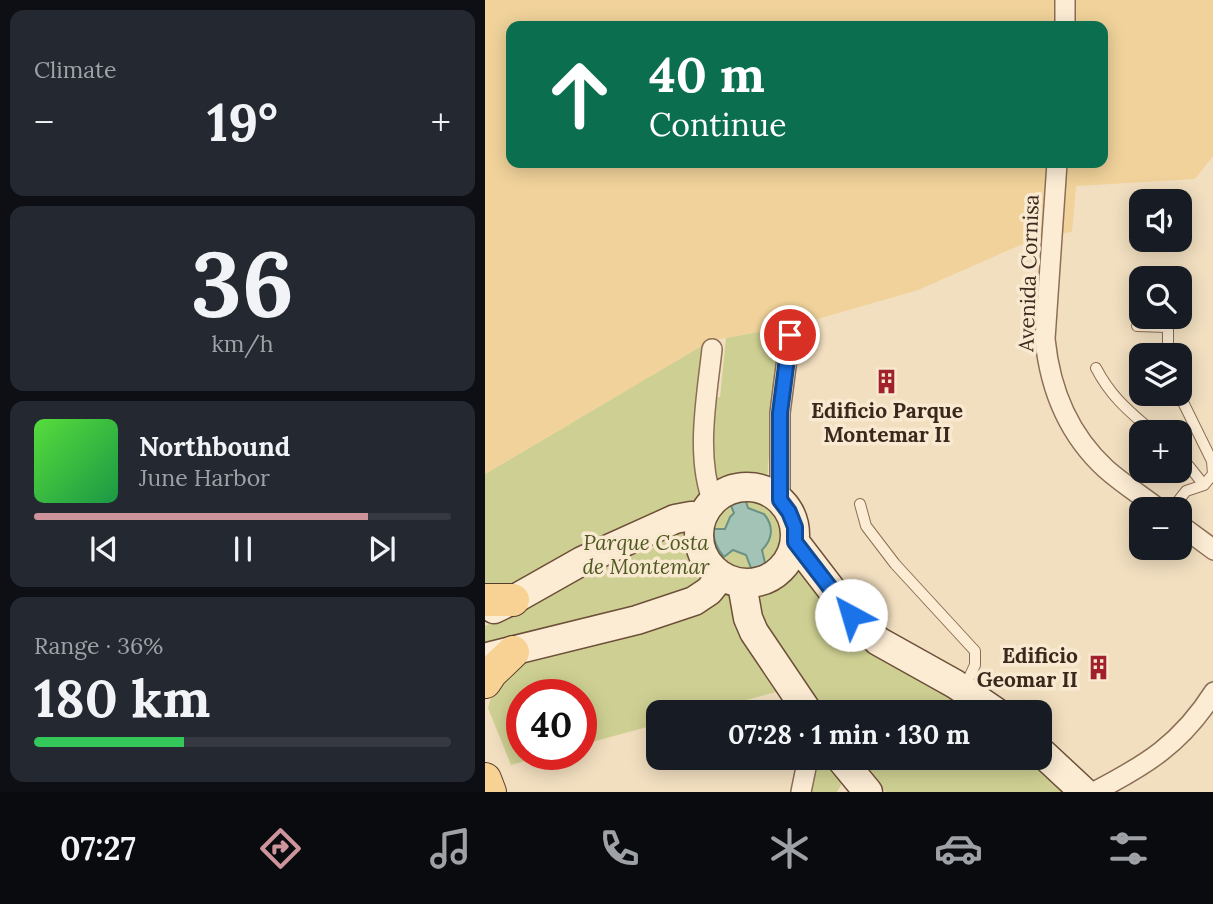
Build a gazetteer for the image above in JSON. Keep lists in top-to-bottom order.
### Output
{
  "streets": {
    "street": ["Avenida Cornisa"]
  },
  "parks": ["Parque Costa de Montemar"],
  "places": {
    "building": ["Edificio Parque Montemar II", "Edificio Geomar II"]
  },
  "page": {
    "tile": [
      "Climate",
      ["36", "km/h"],
      ["Range · 36%", "180 km"]
    ],
    "turn": ["40 m", "Continue"],
    "heat": ["−", "19°", "+"],
    "map_buttons": ["+", "−"],
    "song": ["Northbound", "June Harbor"],
    "limit": "40",
    "trip": "07:28 · 1 min · 130 m",
    "tabs": "07:27"
  }
}
